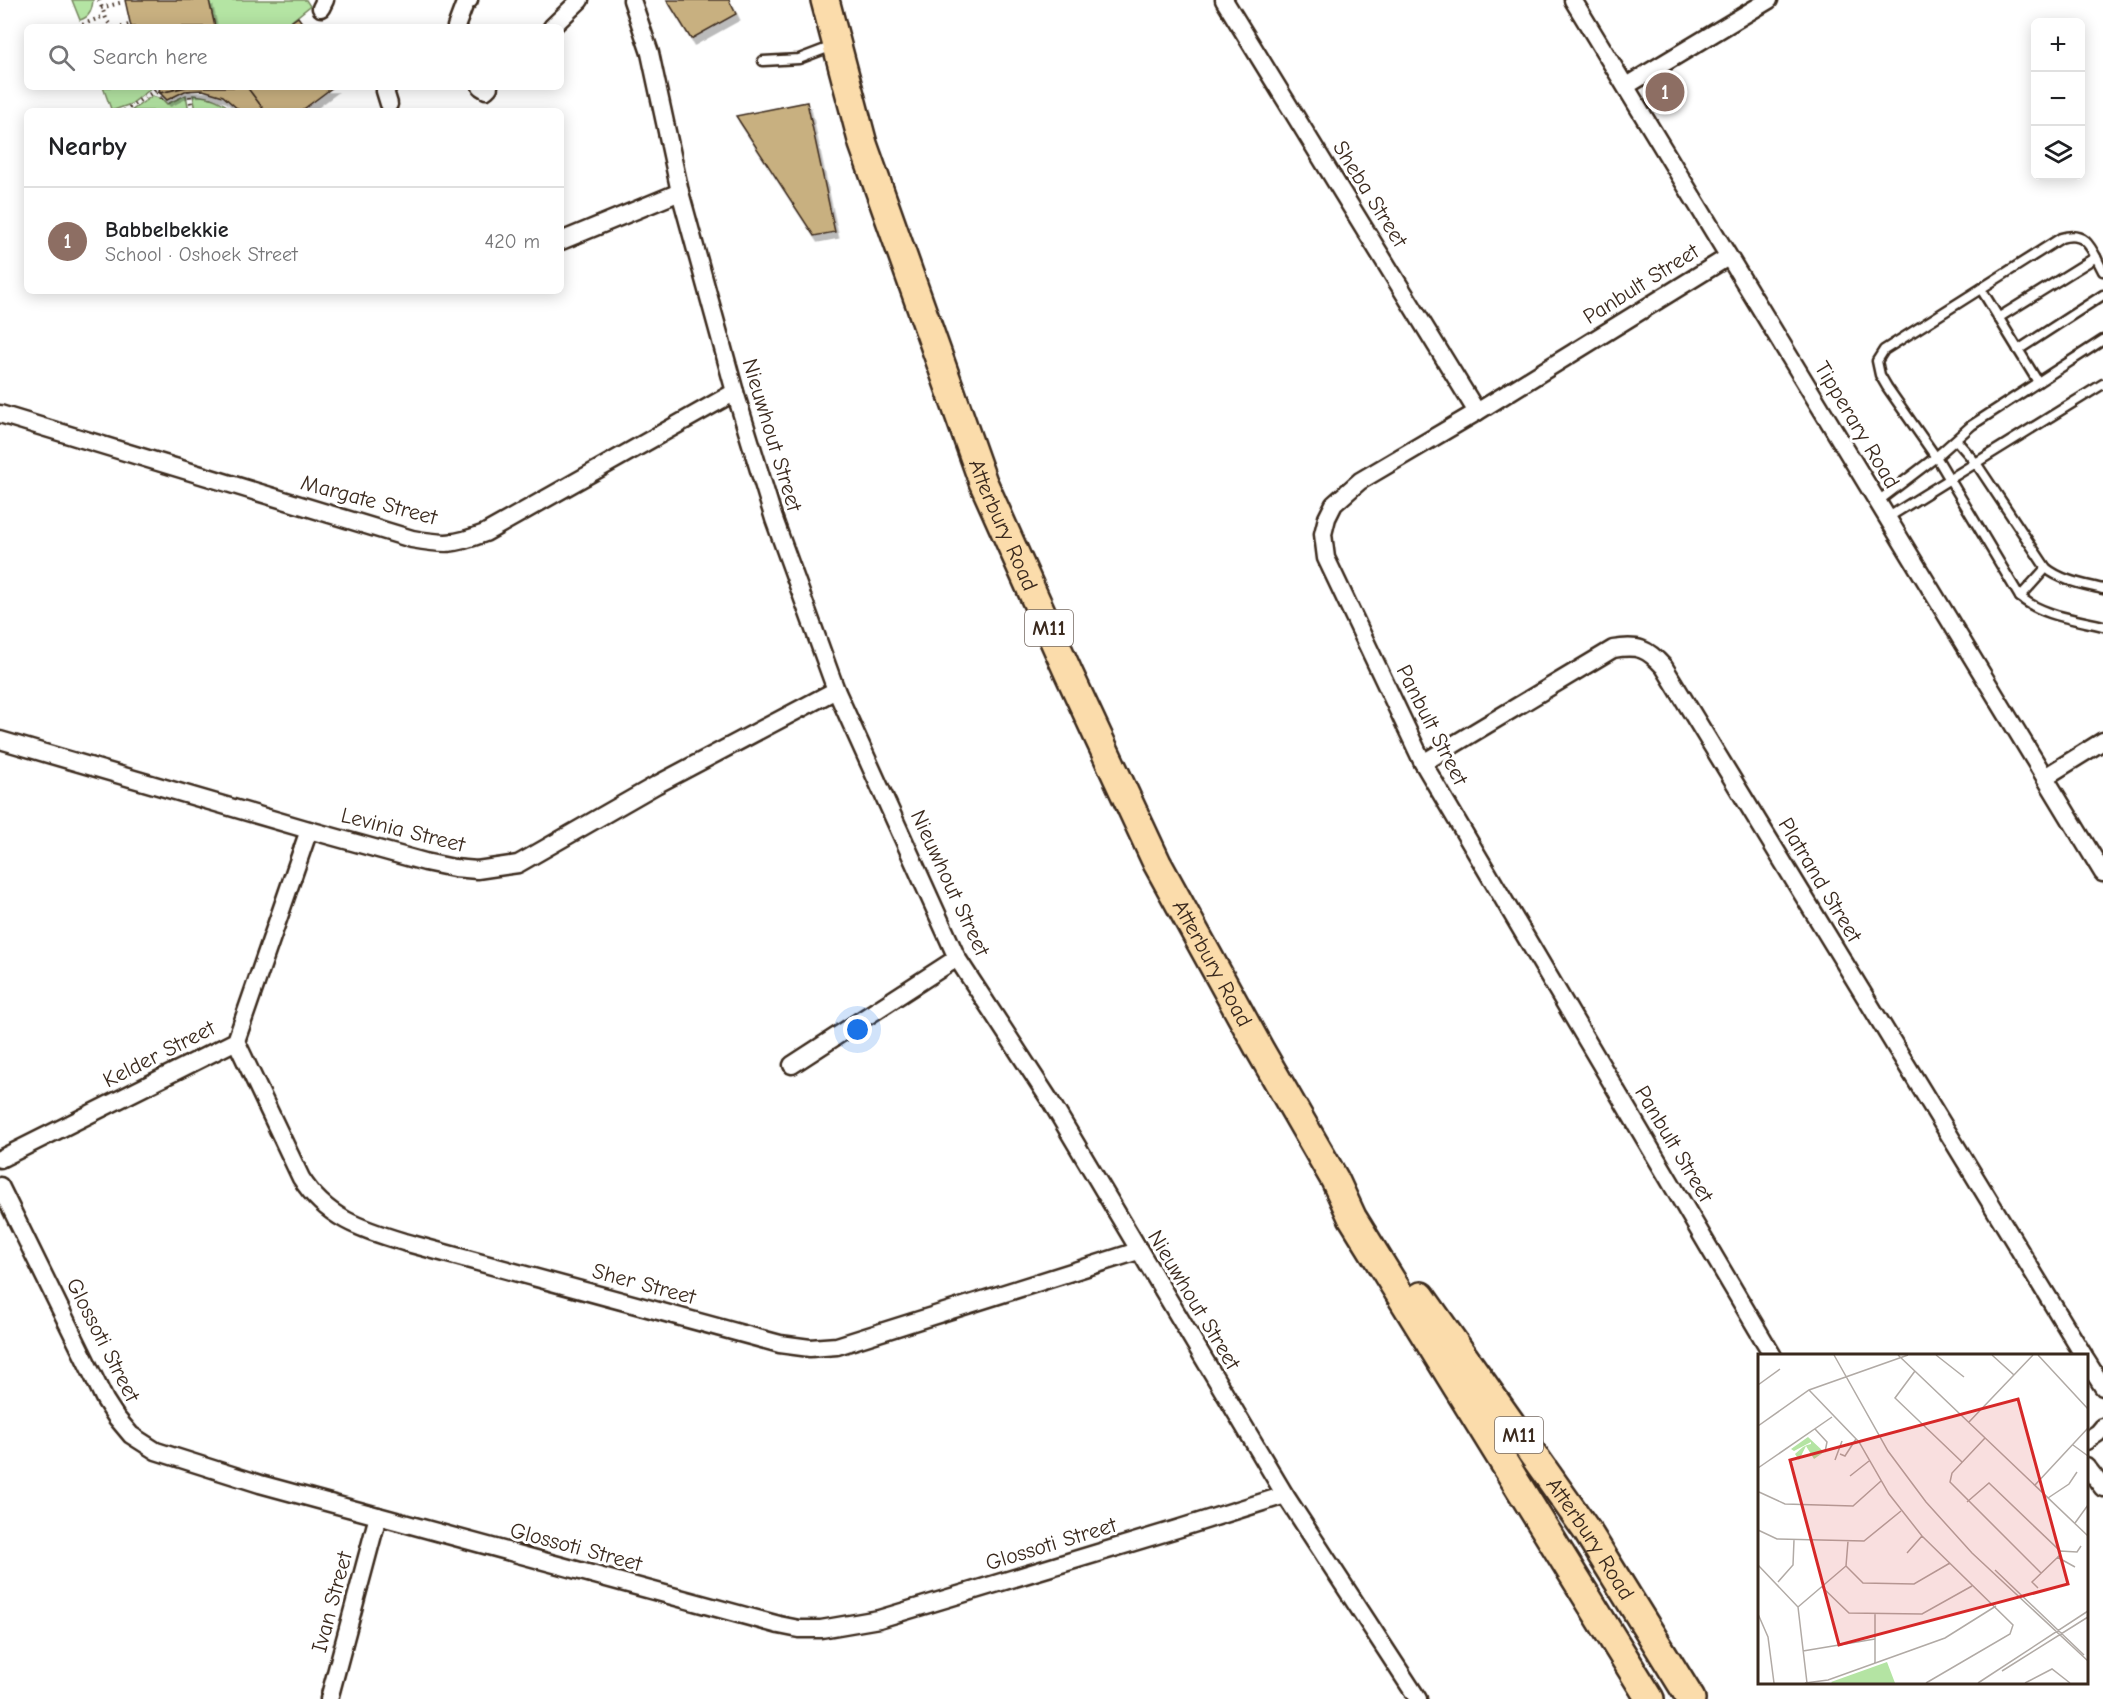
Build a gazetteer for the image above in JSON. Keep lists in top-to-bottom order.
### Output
{
  "streets": {
    "main road": ["Atterbury Road", "M11"],
    "street": [
      "Sheba Street",
      "Panbult Street",
      "Tipperary Road",
      "Nieuwhout Street",
      "Margate Street",
      "Levinia Street",
      "Platrand Street",
      "Kelder Street",
      "Sher Street",
      "Glossoti Street",
      "Ivan Street"
    ]
  },
  "crossings": [
    ["Sheba Street", "Panbult Street"],
    ["Panbult Street", "Tipperary Road"],
    ["Panbult Street", "Platrand Street"],
    ["Nieuwhout Street", "Margate Street"],
    ["Nieuwhout Street", "Levinia Street"],
    ["Nieuwhout Street", "Sher Street"],
    ["Nieuwhout Street", "Glossoti Street"],
    ["Levinia Street", "Kelder Street"],
    ["Kelder Street", "Sher Street"],
    ["Glossoti Street", "Ivan Street"]
  ],
  "page": {
    "map_buttons": ["+", "−"],
    "search": "Search here",
    "pins": "1",
    "heading": "Nearby",
    "list": [
      {
        "mark": "1",
        "name": "Babbelbekkie",
        "note": "School · Oshoek Street",
        "value": "420 m"
      }
    ]
  }
}
